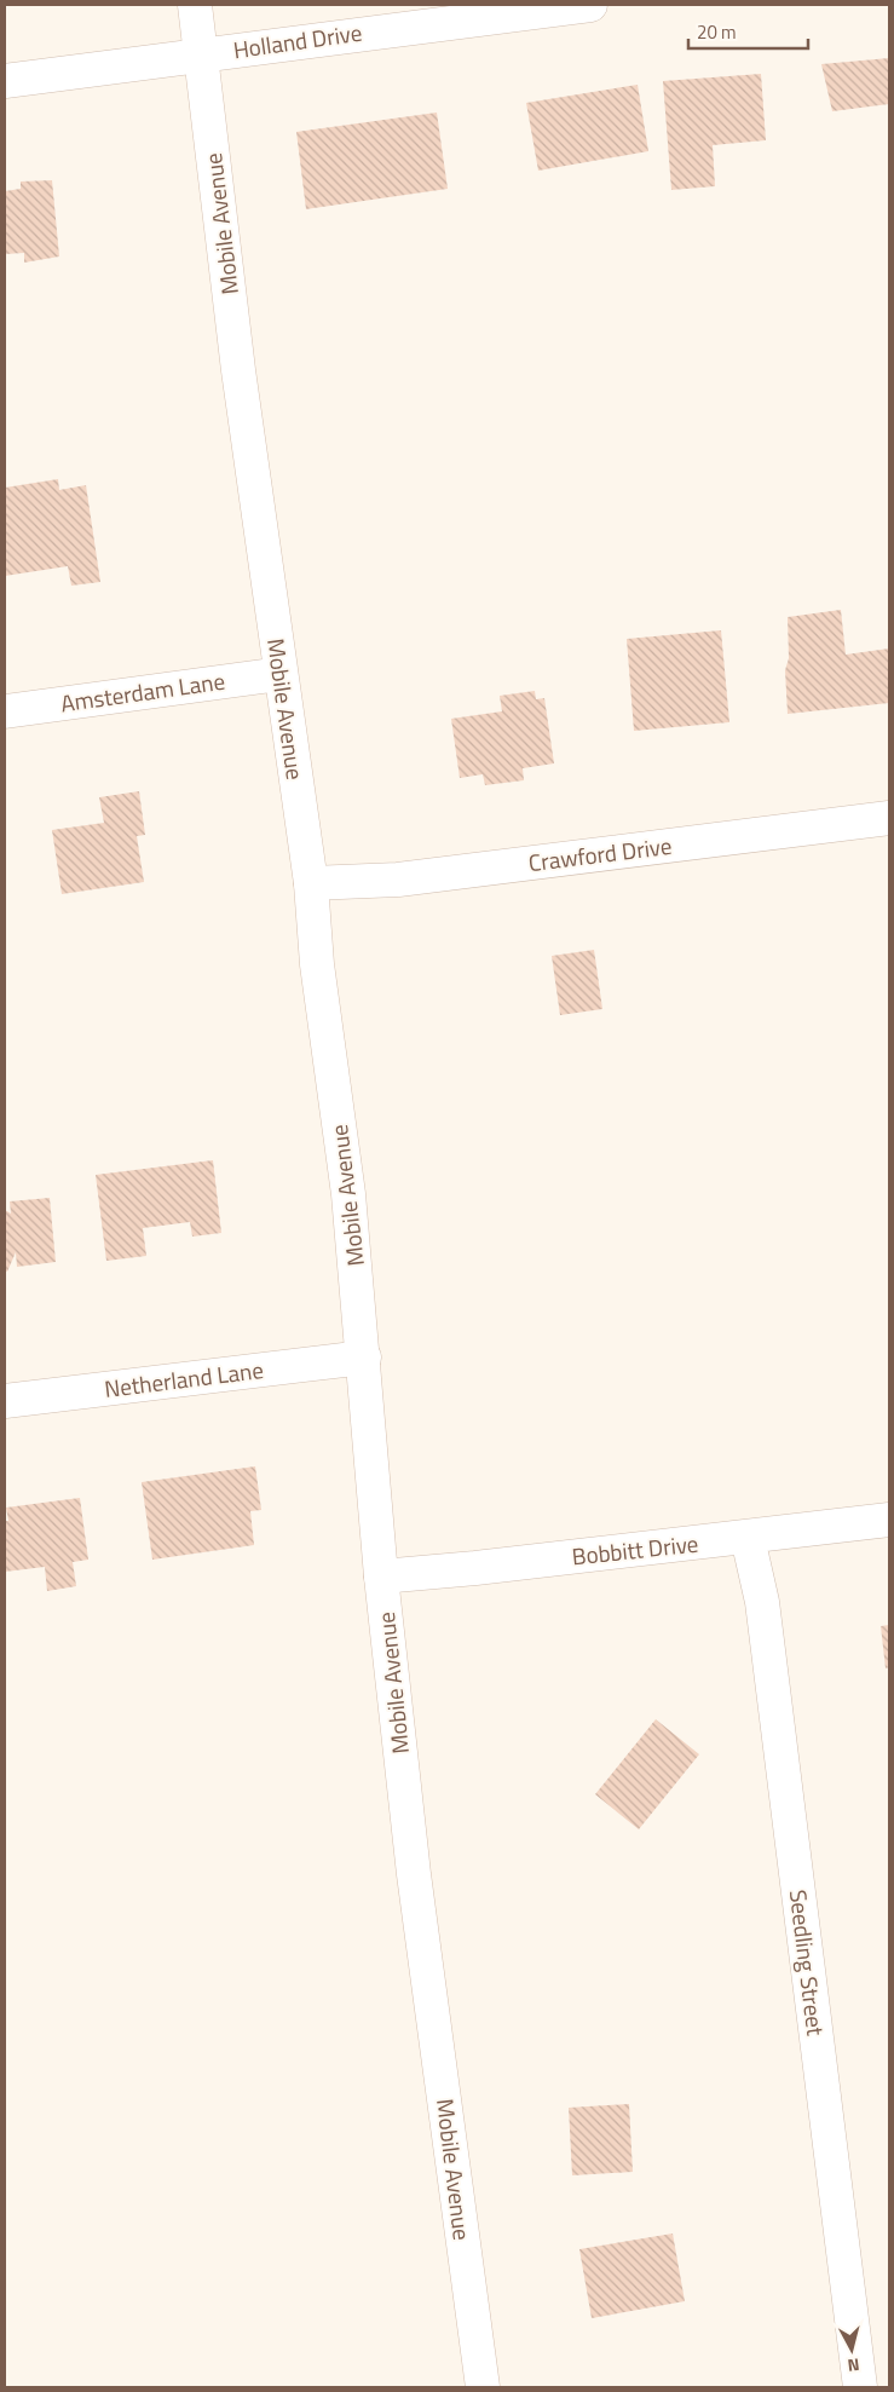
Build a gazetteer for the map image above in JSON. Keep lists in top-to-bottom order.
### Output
{
  "streets": {
    "street": [
      "Holland Drive",
      "Mobile Avenue",
      "Amsterdam Lane",
      "Crawford Drive",
      "Netherland Lane",
      "Bobbitt Drive",
      "Seedling Street"
    ]
  },
  "crossings": [
    ["Holland Drive", "Mobile Avenue"],
    ["Mobile Avenue", "Amsterdam Lane"],
    ["Mobile Avenue", "Crawford Drive"],
    ["Mobile Avenue", "Netherland Lane"],
    ["Mobile Avenue", "Bobbitt Drive"],
    ["Bobbitt Drive", "Seedling Street"]
  ],
  "scale_bar": "20 m",
  "north": "bottom"
}
